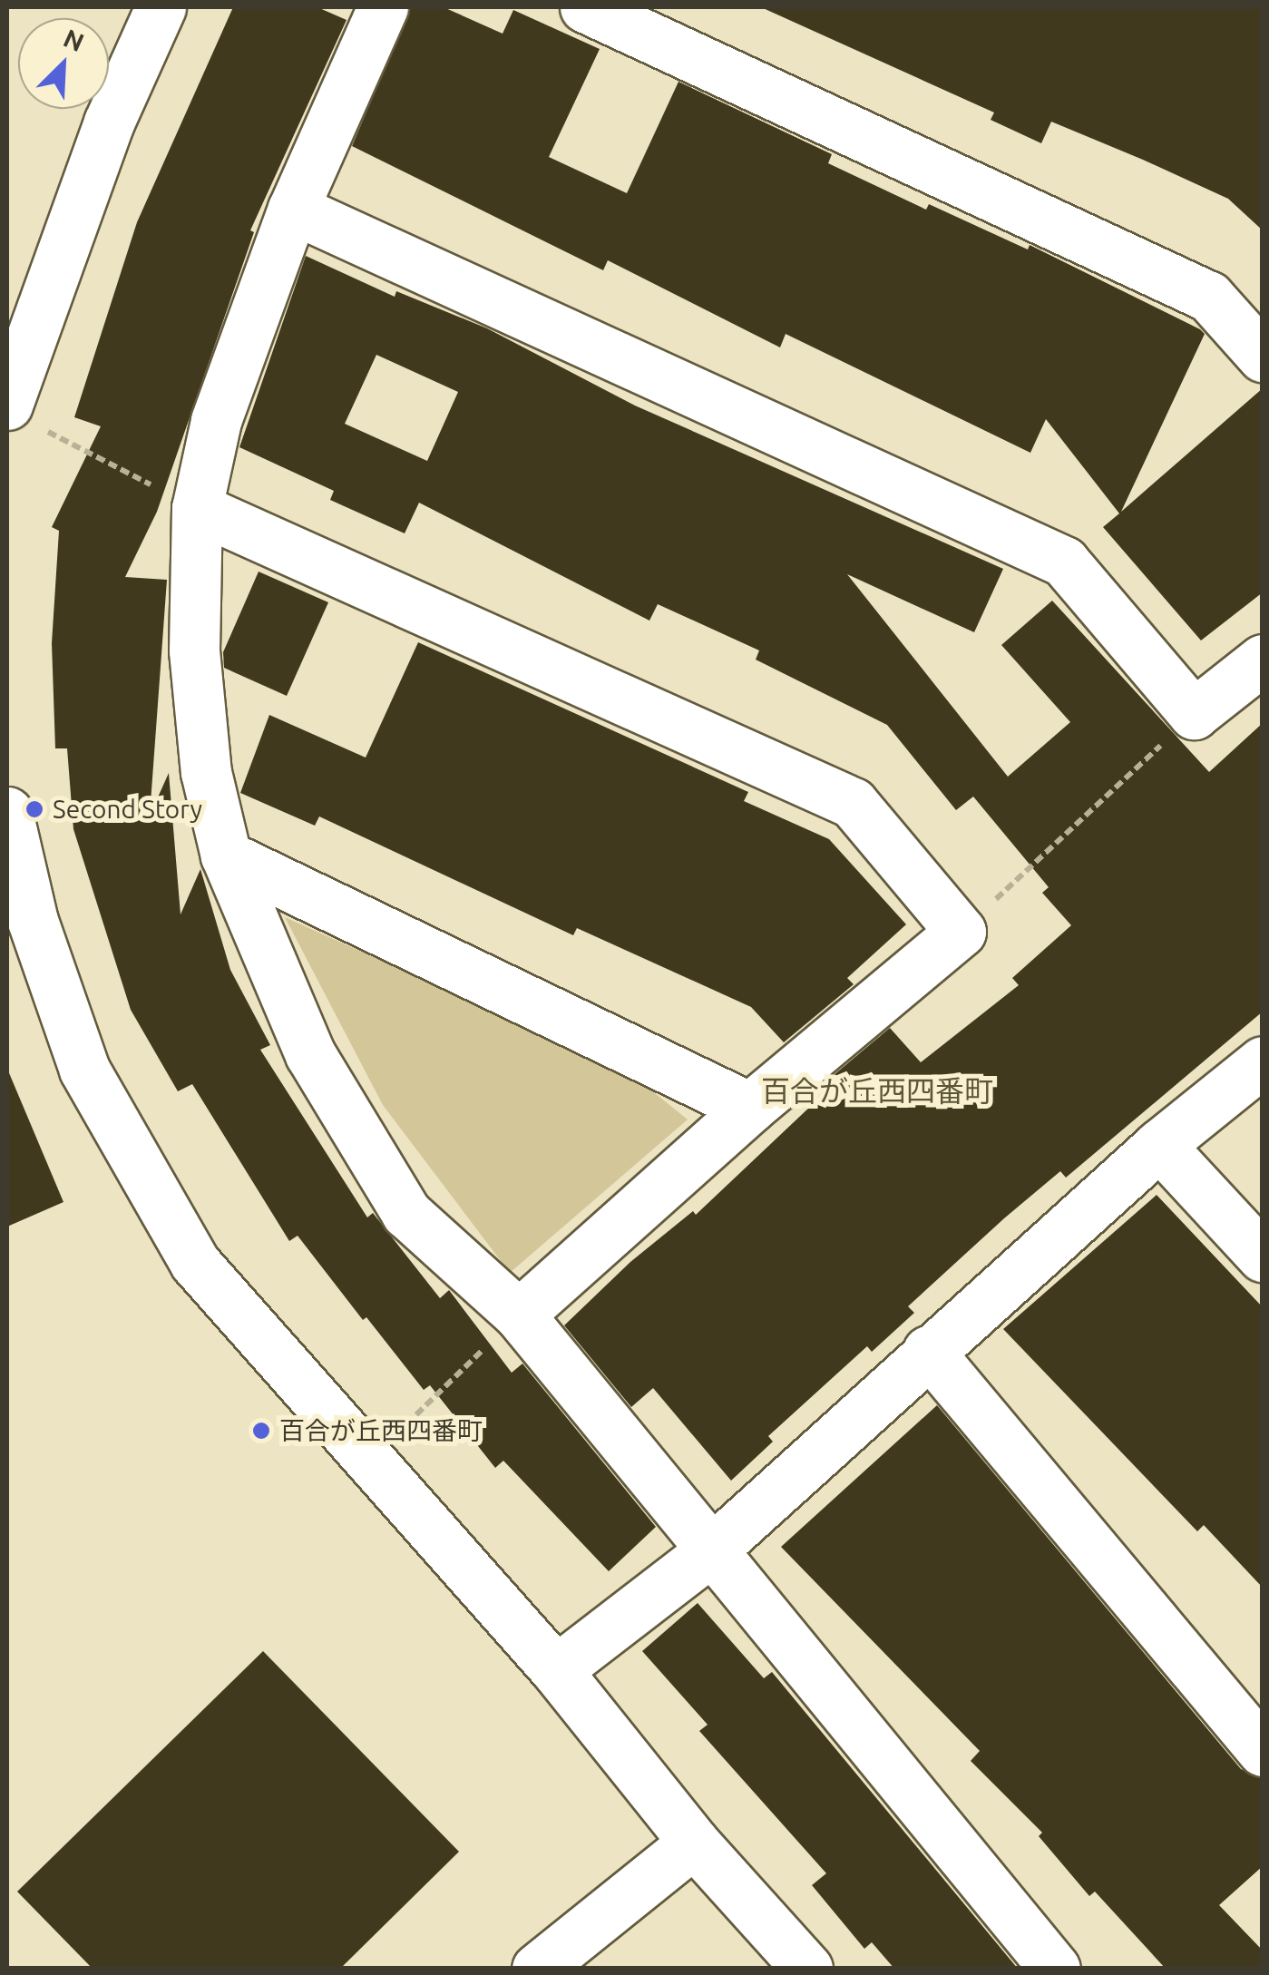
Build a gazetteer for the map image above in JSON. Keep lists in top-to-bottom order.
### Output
{
  "districts": ["百合が丘西四番町"],
  "places": ["Second Story", "百合が丘西四番町"],
  "north": "top right"
}
